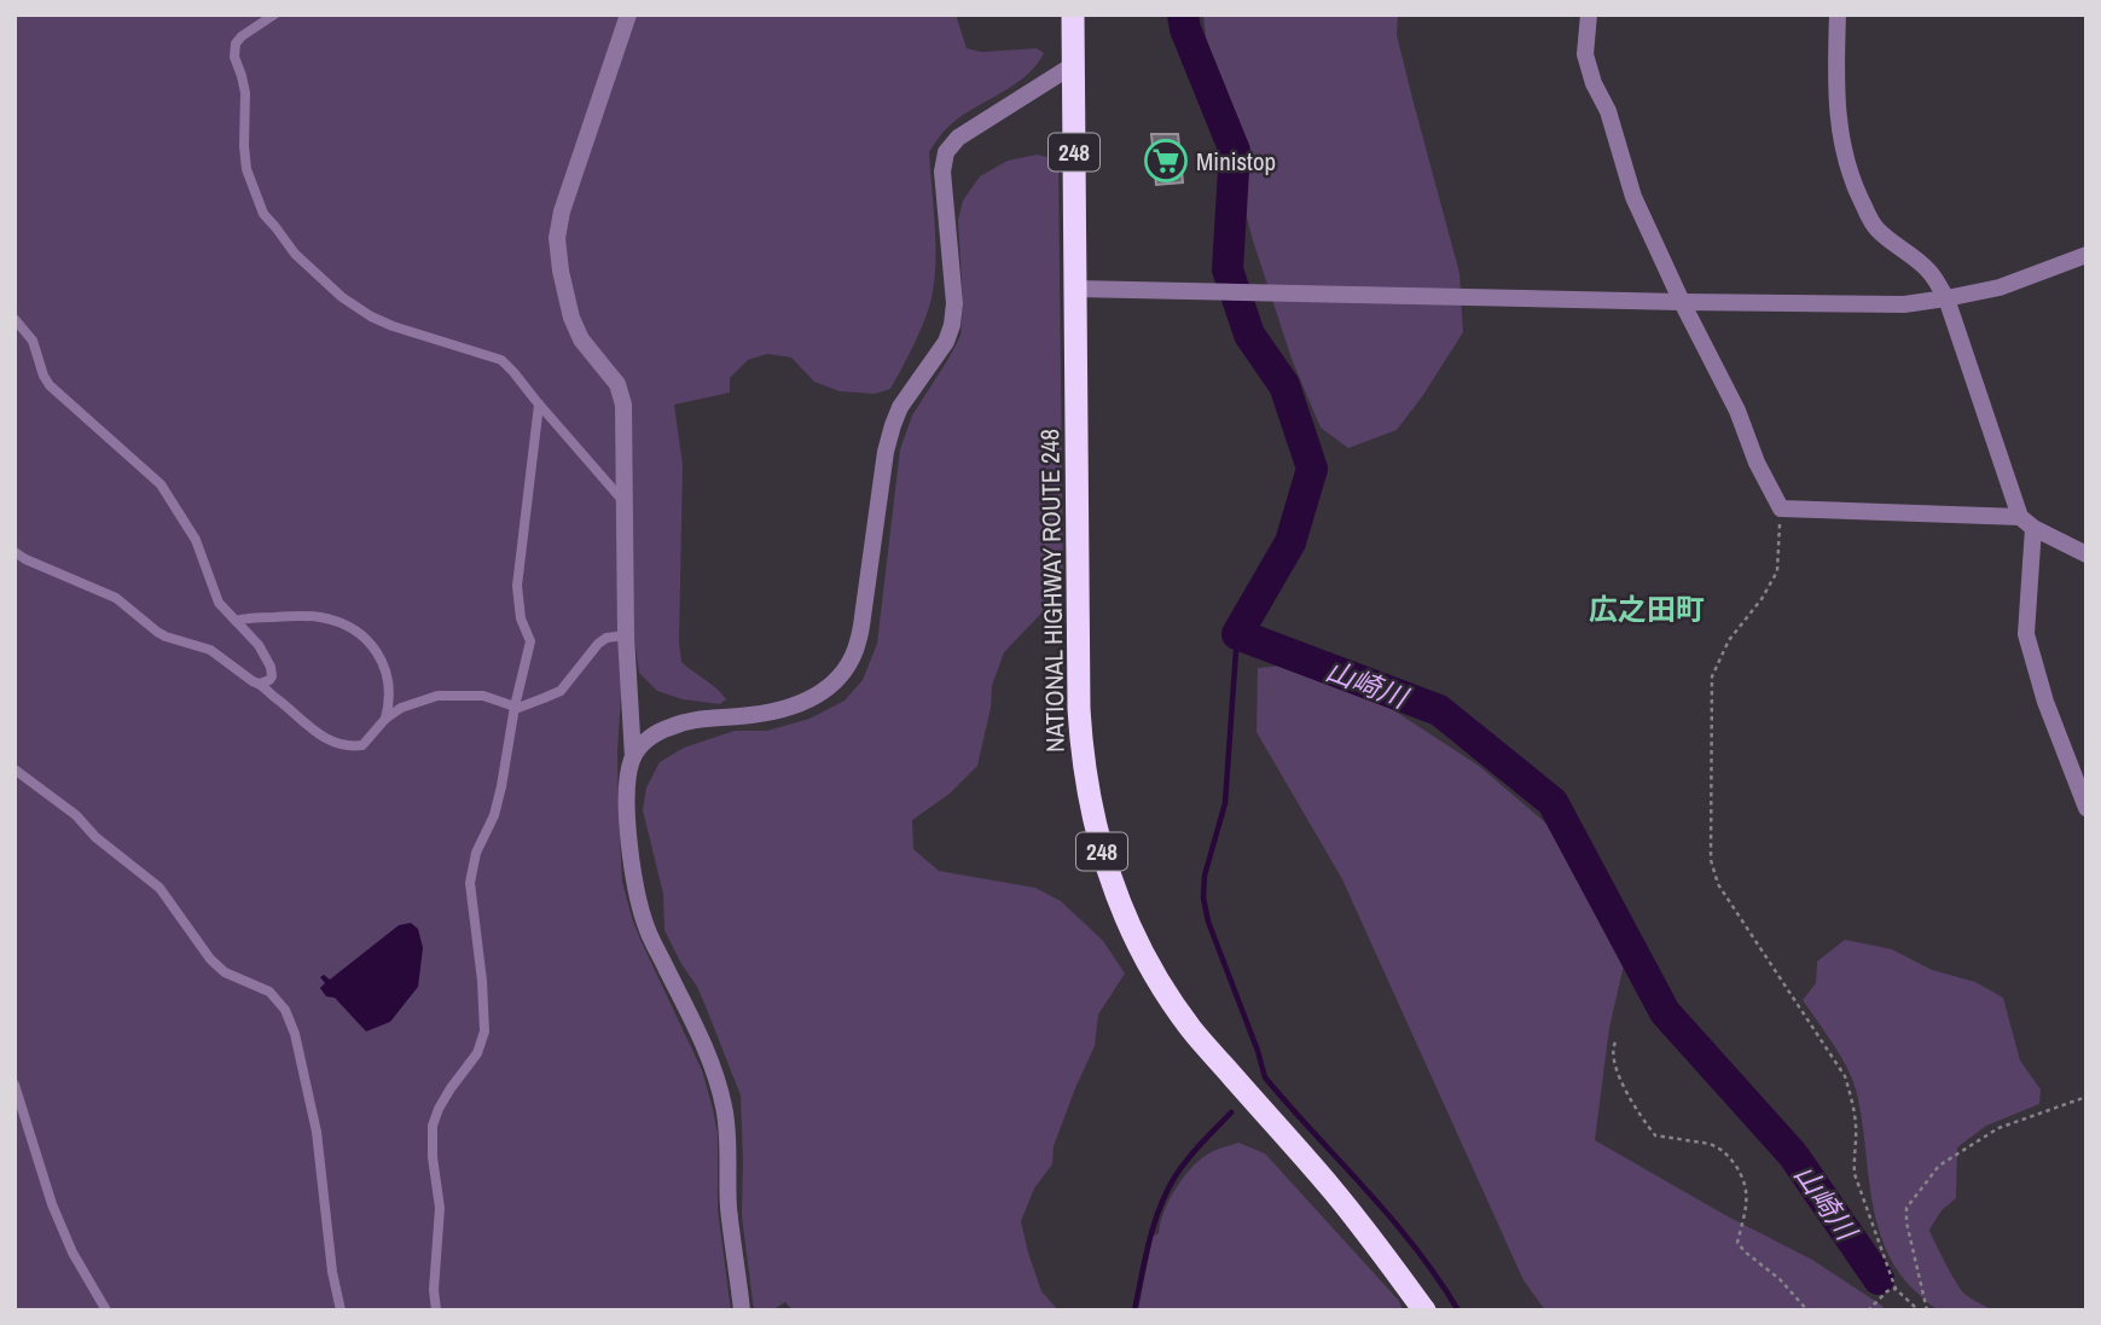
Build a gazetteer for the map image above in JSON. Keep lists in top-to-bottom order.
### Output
{
  "streets": {
    "highway": ["248", "NATIONAL HIGHWAY ROUTE 248"]
  },
  "districts": ["広之田町"],
  "water": ["山崎川"],
  "places": {
    "supermarket": ["Ministop"]
  }
}
